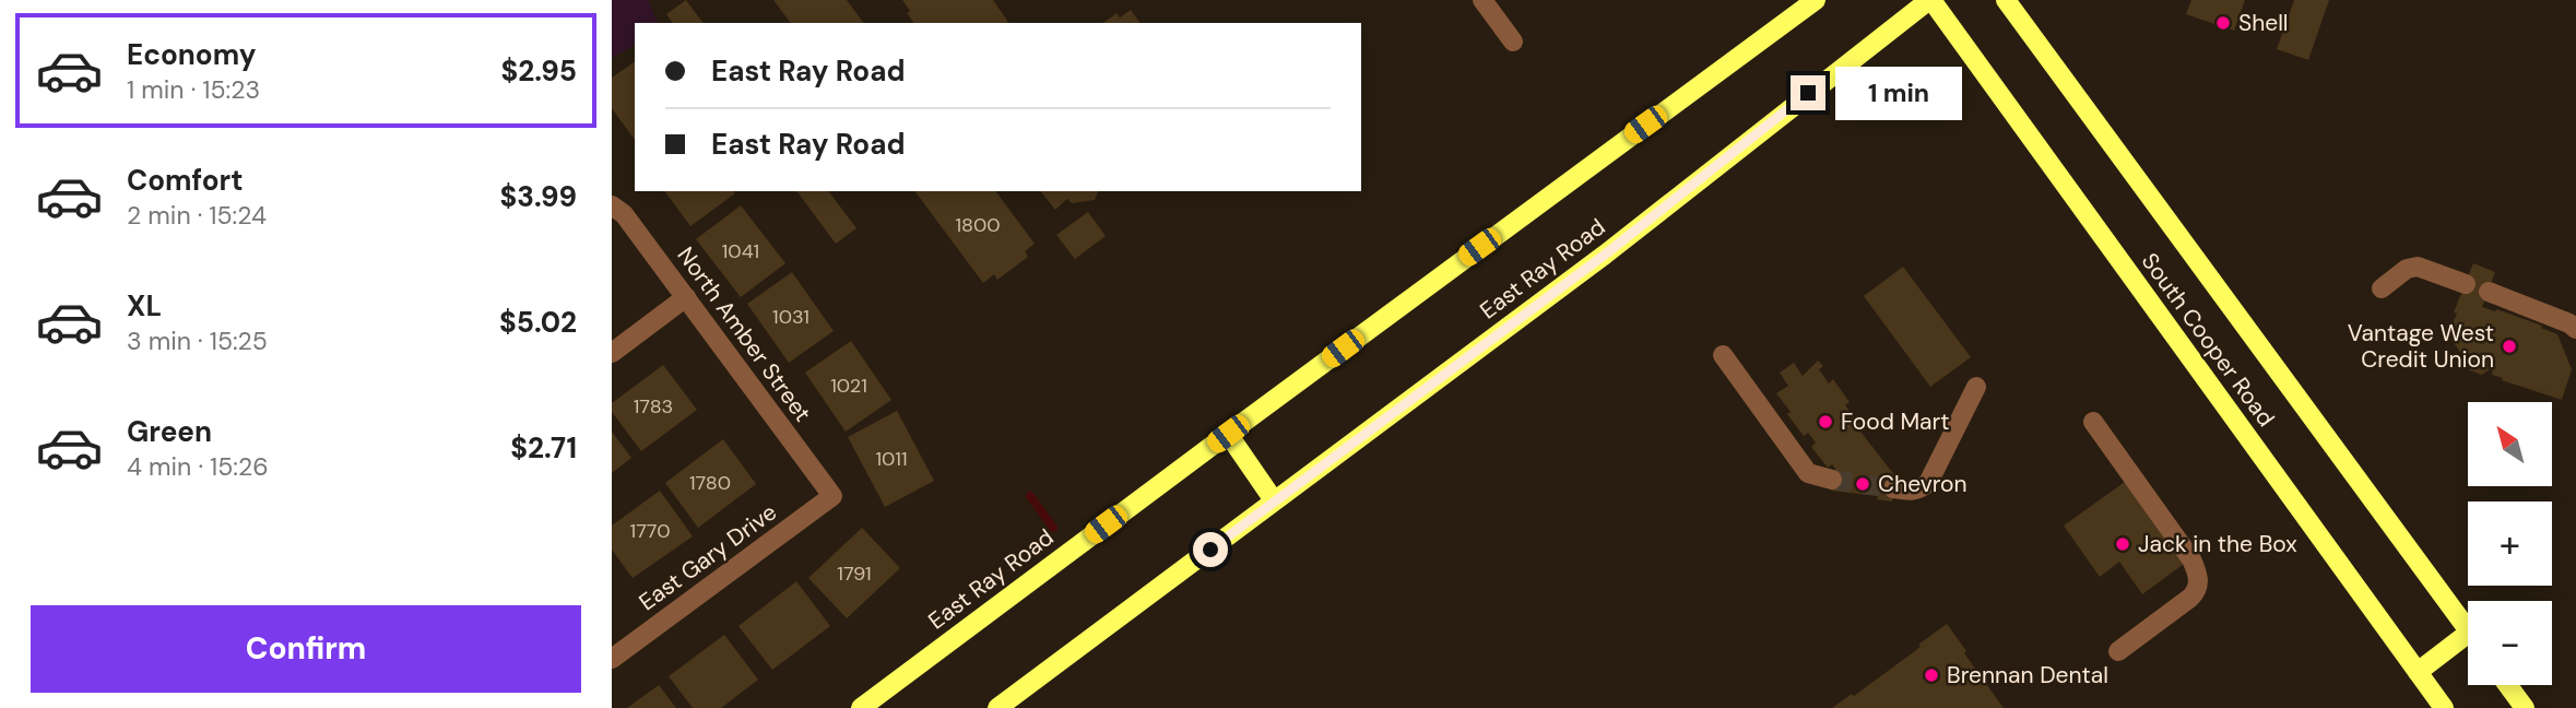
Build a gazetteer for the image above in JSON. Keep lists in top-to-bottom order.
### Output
{
  "streets": {
    "main road": ["East Ray Road", "South Cooper Road"],
    "street": ["North Amber Street", "East Gary Drive"]
  },
  "crossings": [
    ["East Ray Road", "South Cooper Road"],
    ["North Amber Street", "East Gary Drive"]
  ],
  "places": [
    "Shell",
    "Vantage West Credit Union",
    "Food Mart",
    "Chevron",
    "Jack in the Box",
    "Brennan Dental"
  ],
  "house_numbers": [
    "1800",
    "1041",
    "1031",
    "1021",
    "1783",
    "1011",
    "1780",
    "1770",
    "1791"
  ],
  "north": "top left",
  "page": {
    "list": [
      {
        "name": "Economy",
        "note": "1 min · 15:23",
        "value": "$2.95"
      },
      {
        "name": "Comfort",
        "note": "2 min · 15:24",
        "value": "$3.99"
      },
      {
        "name": "XL",
        "note": "3 min · 15:25",
        "value": "$5.02"
      },
      {
        "name": "Green",
        "note": "4 min · 15:26",
        "value": "$2.71"
      }
    ],
    "banner": ["East Ray Road", "East Ray Road"],
    "bubble": "1 min",
    "map_buttons": ["+", "−"],
    "buttons": "Confirm"
  }
}
